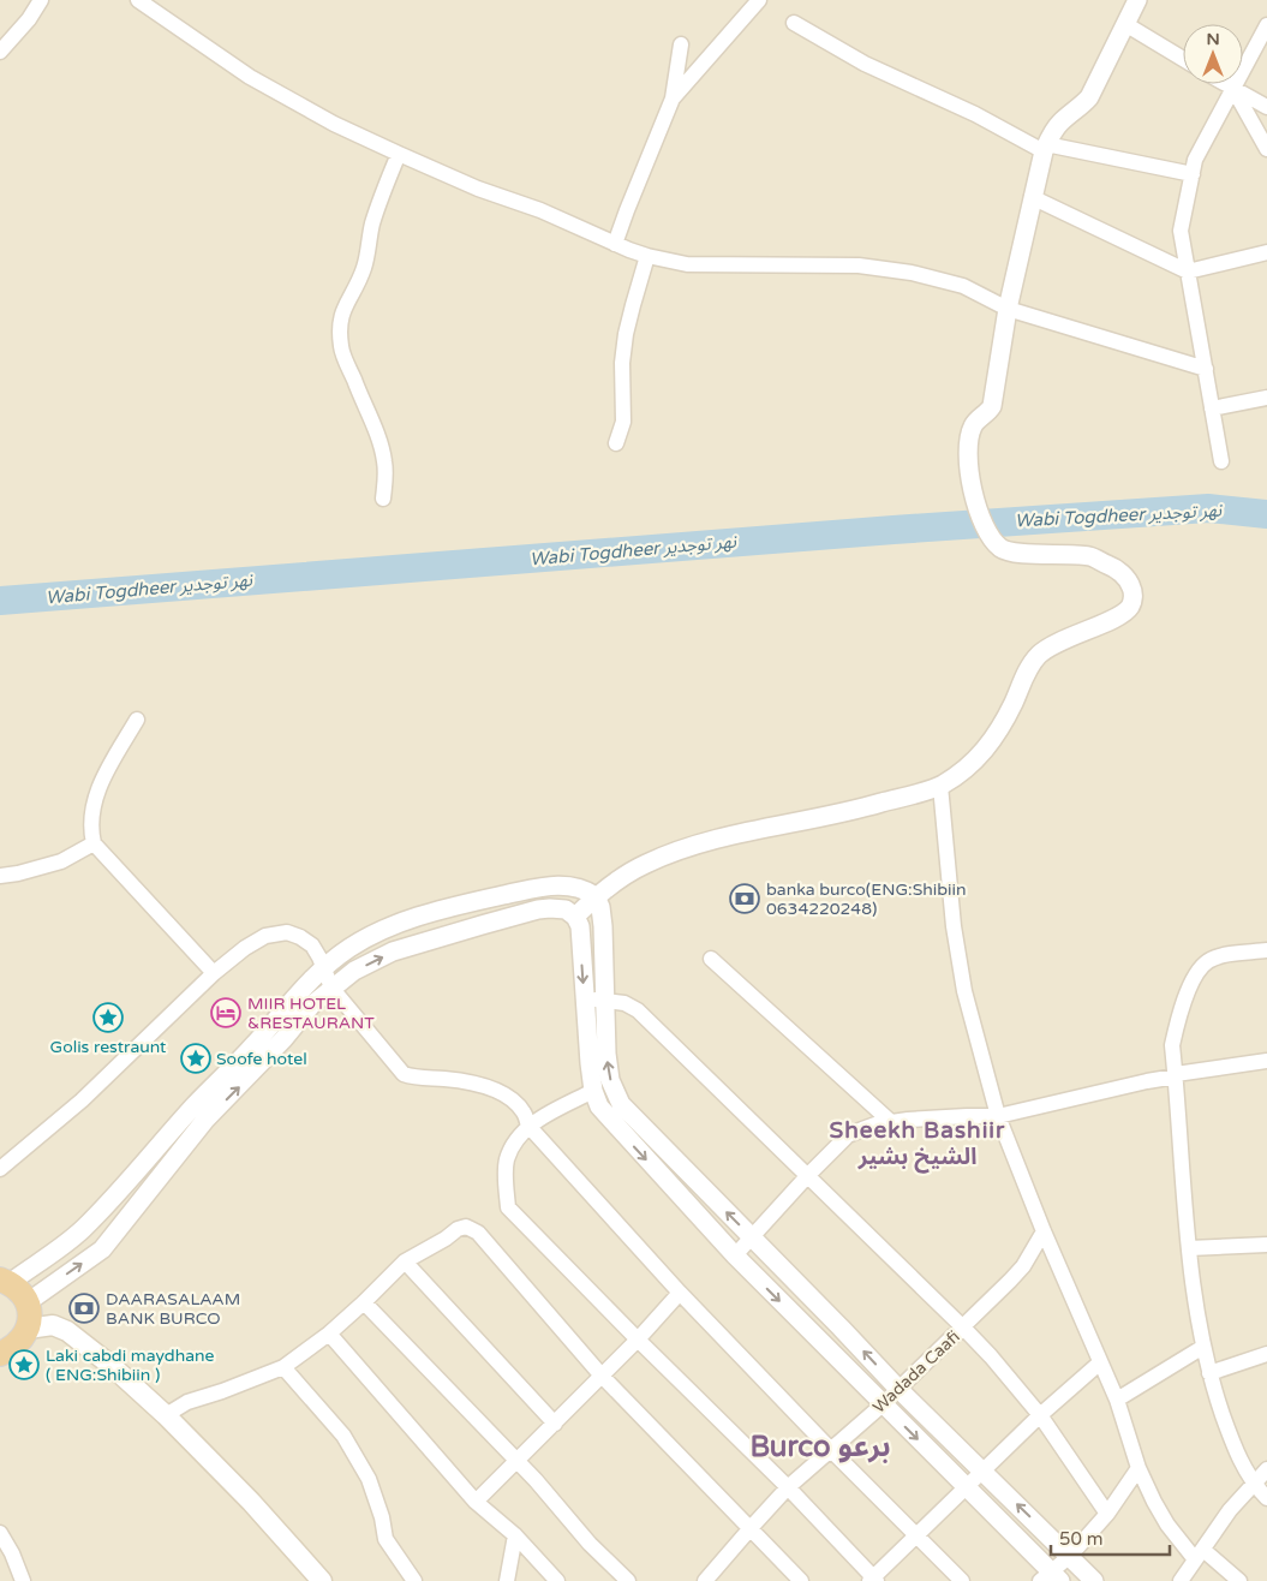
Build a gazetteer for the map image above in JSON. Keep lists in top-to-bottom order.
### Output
{
  "streets": {
    "street": ["Wadada Caafi"]
  },
  "districts": ["Sheekh Bashiir الشيخ بشير", "Burco برعو"],
  "water": ["Wabi Togdheer نهر توجدير"],
  "places": {
    "bank": ["banka burco(ENG:Shibiin 0634220248)", "DAARASALAAM BANK BURCO"],
    "hotel": ["MIIR HOTEL &RESTAURANT"],
    "place": ["Golis restraunt", "Soofe hotel", "Laki cabdi maydhane ( ENG:Shibiin )"]
  },
  "scale_bar": "50 m",
  "north": "top"
}
